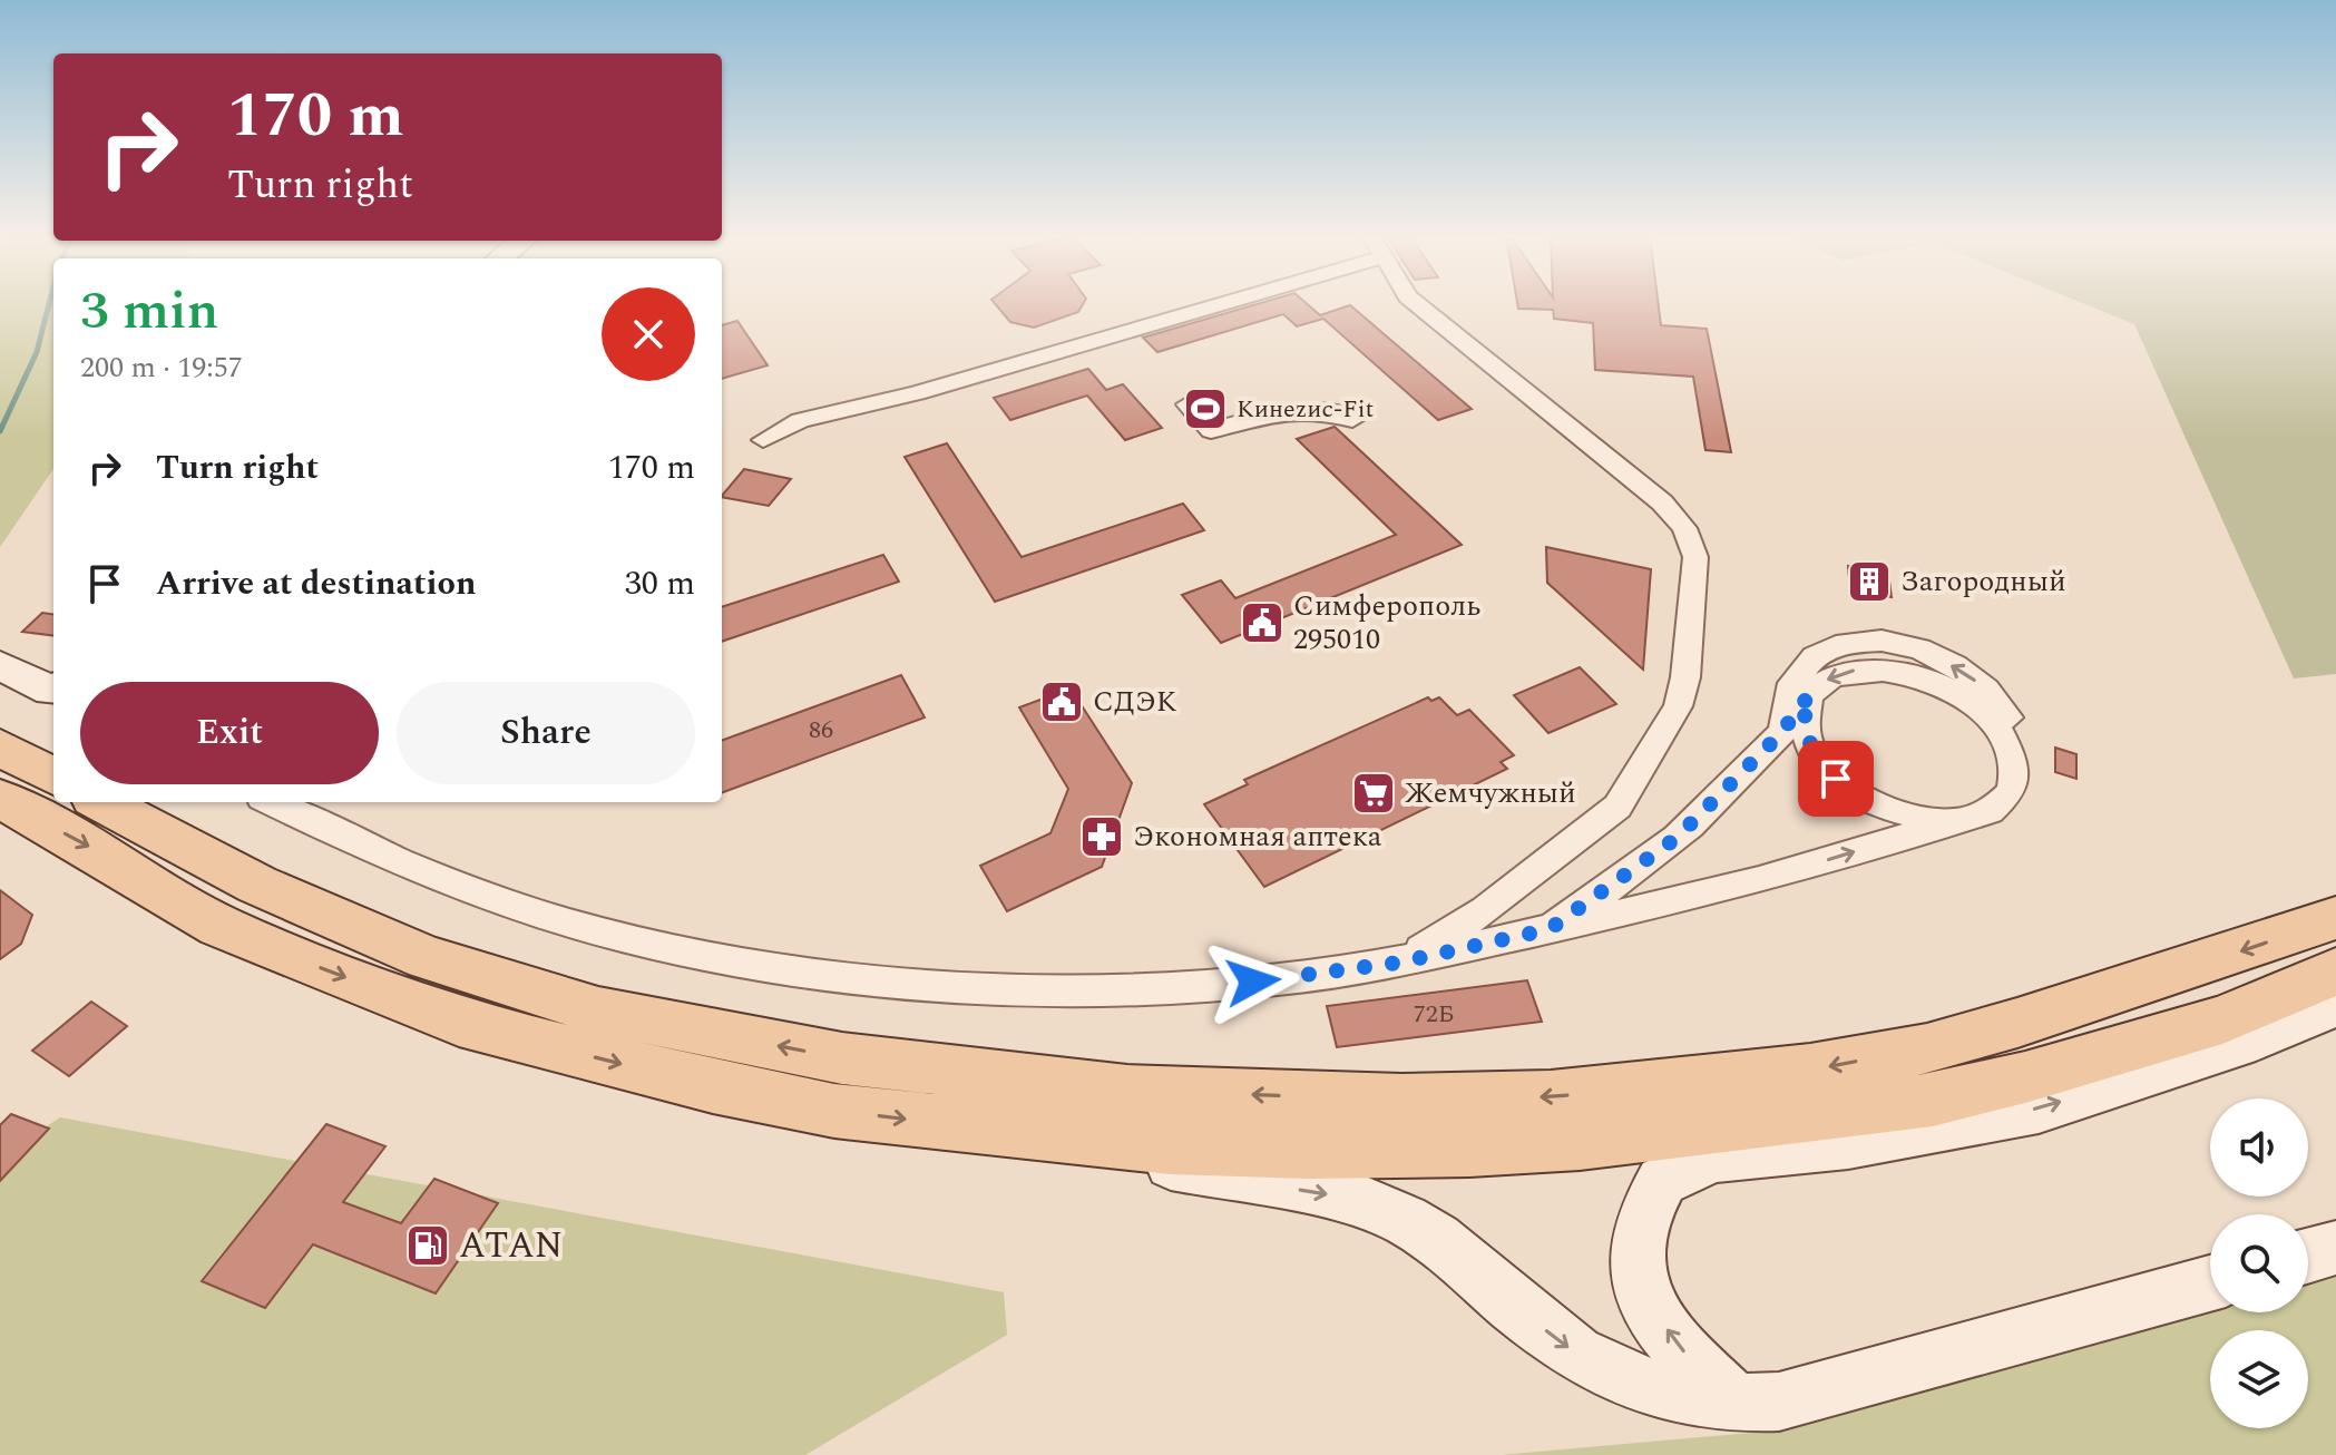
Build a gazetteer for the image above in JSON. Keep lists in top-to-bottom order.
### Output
{
  "places": {
    "sports": ["Кинеzис-Fit"],
    "building": ["Загородный"],
    "public building": ["Симферополь 295010", "СДЭК"],
    "supermarket": ["Жемчужный"],
    "pharmacy": ["Экономная аптека"],
    "fuel station": ["ATAN"]
  },
  "house_numbers": ["86", "72Б"],
  "page": {
    "turn": ["170 m", "Turn right"],
    "heading": ["3 min", "200 m · 19:57"],
    "list": [
      {
        "name": "Turn right",
        "value": "170 m"
      },
      {
        "name": "Arrive at destination",
        "value": "30 m"
      }
    ],
    "buttons": ["Exit", "Share"]
  }
}
